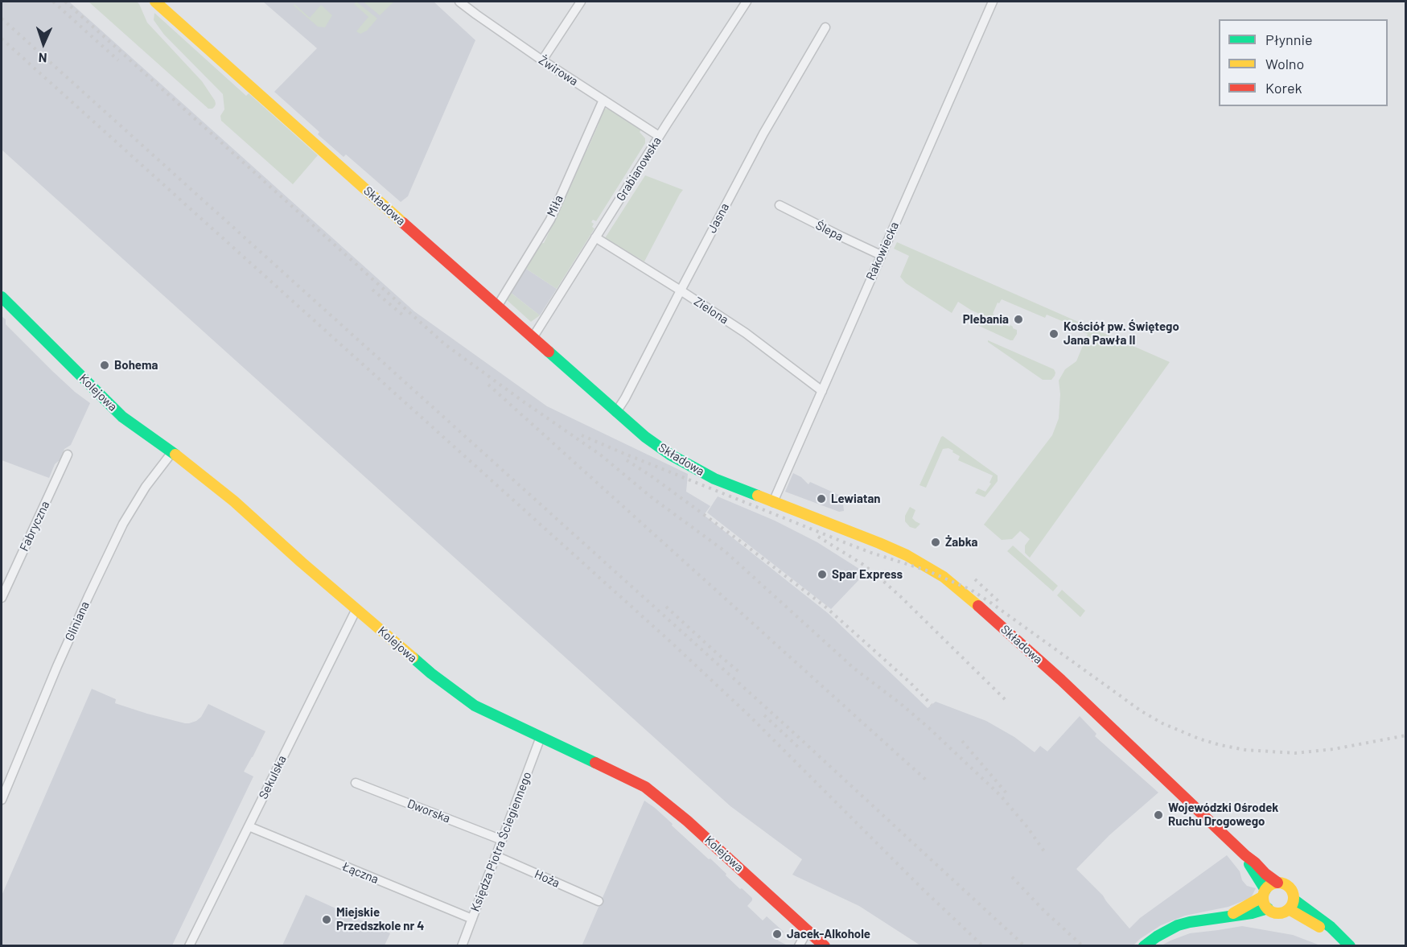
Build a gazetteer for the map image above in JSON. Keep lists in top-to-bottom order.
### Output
{
  "streets": {
    "main road": ["Składowa", "Kolejowa"],
    "street": [
      "Żwirowa",
      "Grabianowska",
      "Miła",
      "Jasna",
      "Ślepa",
      "Rakowiecka",
      "Zielona",
      "Fabryczna",
      "Gliniana",
      "Sekulska",
      "Dworska",
      "Księdza Piotra Ściegiennego",
      "Łączna",
      "Hoża"
    ]
  },
  "crossings": [
    ["Żwirowa", "Grabianowska"],
    ["Żwirowa", "Miła"],
    ["Grabianowska", "Składowa"],
    ["Grabianowska", "Zielona"],
    ["Składowa", "Miła"],
    ["Składowa", "Jasna"],
    ["Składowa", "Rakowiecka"],
    ["Jasna", "Zielona"],
    ["Ślepa", "Rakowiecka"],
    ["Rakowiecka", "Zielona"],
    ["Kolejowa", "Gliniana"],
    ["Kolejowa", "Sekulska"],
    ["Kolejowa", "Księdza Piotra Ściegiennego"],
    ["Sekulska", "Łączna"],
    ["Dworska", "Księdza Piotra Ściegiennego"],
    ["Księdza Piotra Ściegiennego", "Łączna"],
    ["Księdza Piotra Ściegiennego", "Hoża"]
  ],
  "places": [
    "Plebania",
    "Kościół pw. Świętego Jana Pawła II",
    "Bohema",
    "Lewiatan",
    "Żabka",
    "Spar Express",
    "Wojewódzki Ośrodek Ruchu Drogowego",
    "Miejskie Przedszkole nr 4",
    "Jacek-Alkohole"
  ],
  "legend": ["Płynnie", "Wolno", "Korek"],
  "north": "bottom"
}
